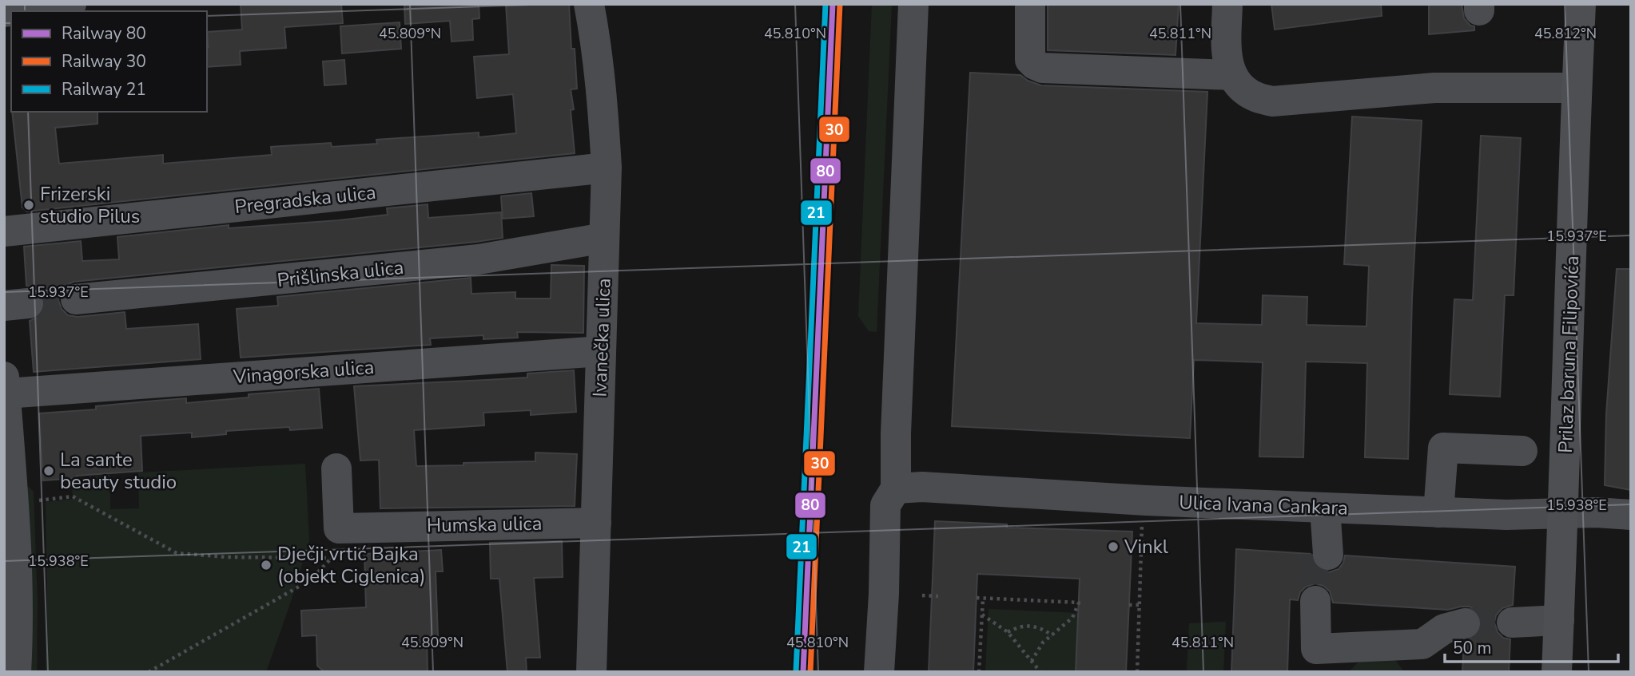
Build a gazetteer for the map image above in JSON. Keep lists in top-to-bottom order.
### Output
{
  "streets": {
    "main road": ["Prilaz baruna Filipovića"],
    "street": [
      "Pregradska ulica",
      "Prišlinska ulica",
      "Ivanečka ulica",
      "Vinagorska ulica",
      "Ulica Ivana Cankara",
      "Humska ulica"
    ]
  },
  "crossings": [
    ["Pregradska ulica", "Ivanečka ulica"],
    ["Prišlinska ulica", "Ivanečka ulica"],
    ["Ivanečka ulica", "Vinagorska ulica"],
    ["Ivanečka ulica", "Humska ulica"],
    ["Prilaz baruna Filipovića", "Ulica Ivana Cankara"]
  ],
  "places": [
    "Frizerski studio Pilus",
    "La sante beauty studio",
    "Vinkl",
    "Dječji vrtić Bajka (objekt Ciglenica)"
  ],
  "lines": ["rail line 80", "rail line 30", "rail line 21"],
  "legend": ["Railway 80", "Railway 30", "Railway 21"],
  "scale_bar": "50 m",
  "coordinates": [
    "45.809°N",
    "45.810°N",
    "45.811°N",
    "45.812°N",
    "15.937°E",
    "15.938°E"
  ]
}
